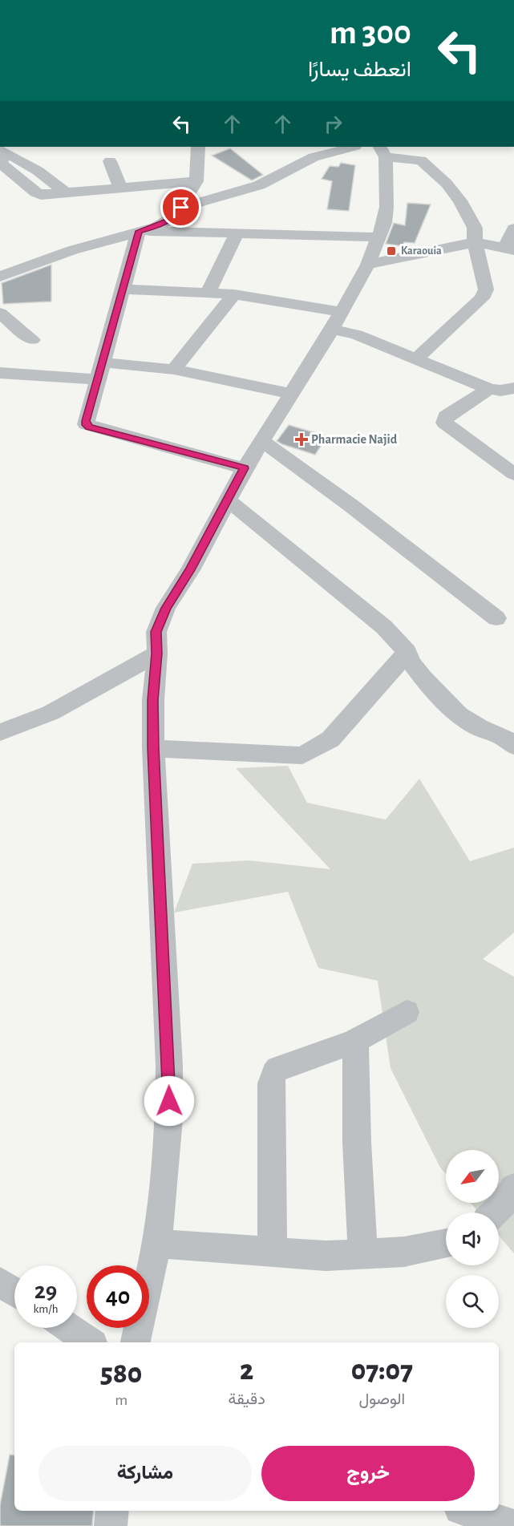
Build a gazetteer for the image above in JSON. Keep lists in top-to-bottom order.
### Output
{
  "places": {
    "transit": ["Karaouia"],
    "health": ["Pharmacie Najid"]
  },
  "north": "bottom left",
  "page": {
    "turn": ["300 m", "انعطف يسارًا"],
    "speed": "29 km/h",
    "limit": "40",
    "eta": [
      "07:07",
      "الوصول",
      "2",
      "دقيقة",
      "580",
      "m"
    ],
    "buttons": ["خروج", "مشاركة"]
  }
}
